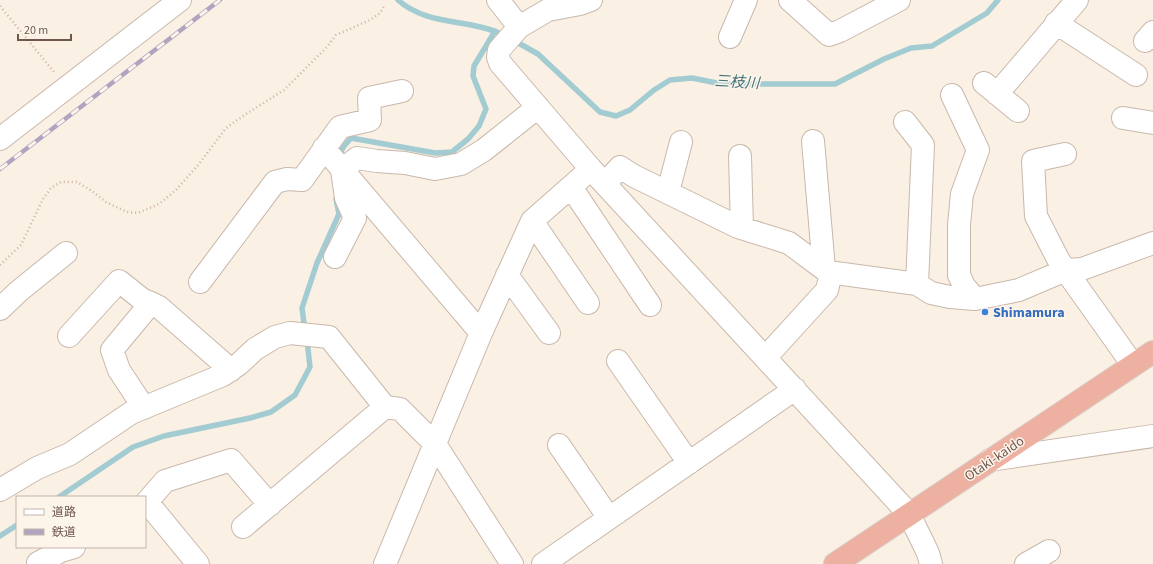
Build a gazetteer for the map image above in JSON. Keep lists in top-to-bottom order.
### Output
{
  "streets": {
    "highway": ["Otaki-kaido"]
  },
  "water": ["三枝川"],
  "places": ["Shimamura"],
  "legend": ["道路", "鉄道"],
  "scale_bar": "20 m"
}
